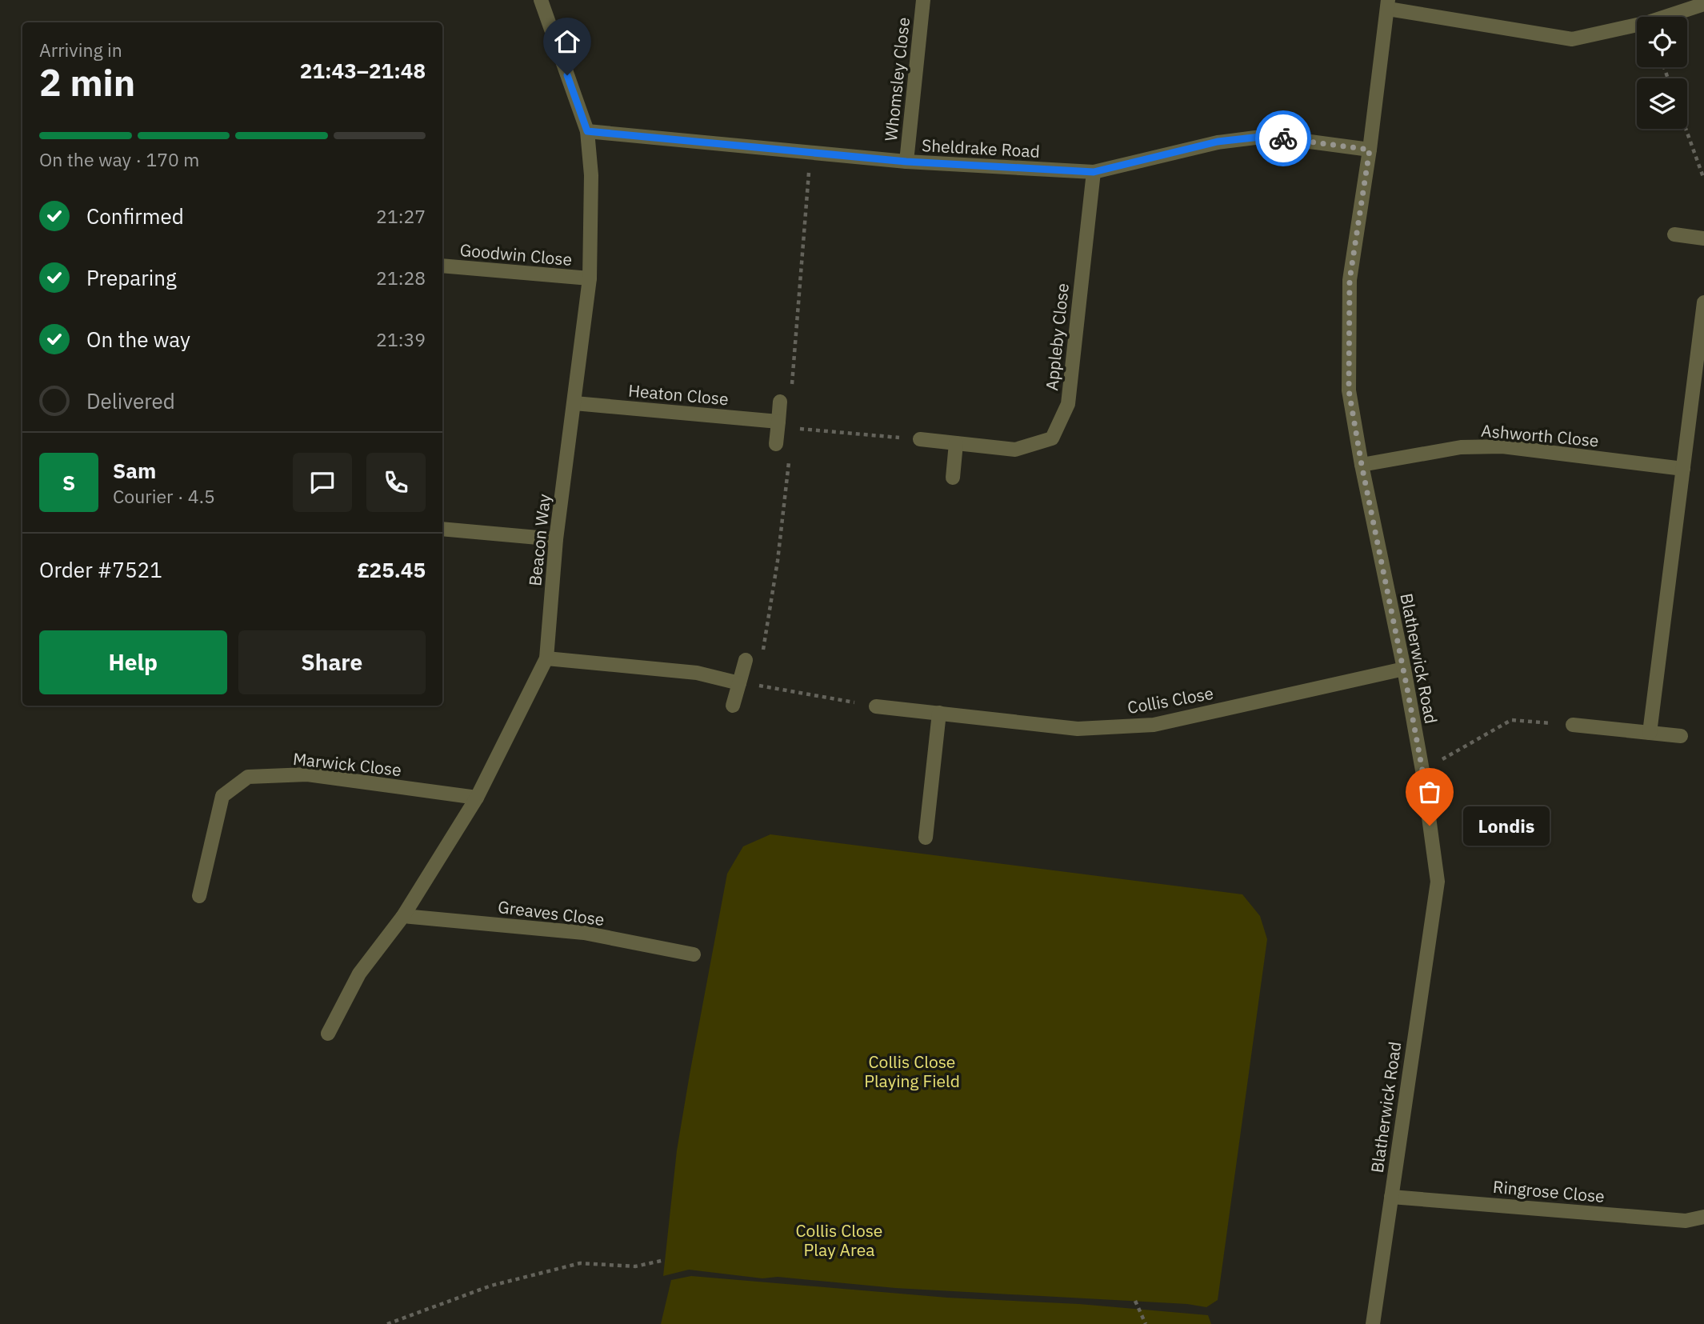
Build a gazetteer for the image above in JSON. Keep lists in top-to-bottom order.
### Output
{
  "streets": {
    "street": [
      "Whomsley Close",
      "Sheldrake Road",
      "Goodwin Close",
      "Appleby Close",
      "Heaton Close",
      "Ashworth Close",
      "Beacon Way",
      "Blatherwick Road",
      "Collis Close",
      "Marwick Close",
      "Greaves Close",
      "Ringrose Close"
    ]
  },
  "crossings": [
    ["Whomsley Close", "Sheldrake Road"],
    ["Sheldrake Road", "Appleby Close"],
    ["Sheldrake Road", "Beacon Way"],
    ["Sheldrake Road", "Blatherwick Road"],
    ["Goodwin Close", "Beacon Way"],
    ["Heaton Close", "Beacon Way"],
    ["Ashworth Close", "Blatherwick Road"],
    ["Beacon Way", "Marwick Close"],
    ["Beacon Way", "Greaves Close"],
    ["Blatherwick Road", "Collis Close"],
    ["Blatherwick Road", "Ringrose Close"]
  ],
  "parks": ["Collis Close Playing Field", "Collis Close Play Area"],
  "places": ["Londis"],
  "page": {
    "heading": ["2 min", "Arriving in", "21:43–21:48"],
    "panel": [
      "Sam",
      "Courier · 4.5",
      "Order #7521",
      "£25.45"
    ],
    "bar": "On the way · 170 m",
    "list": [
      ["Confirmed", "21:27"],
      ["Preparing", "21:28"],
      ["On the way", "21:39"],
      "Delivered"
    ],
    "round": "S",
    "buttons": ["Help", "Share"],
    "bubble": "Londis"
  }
}
